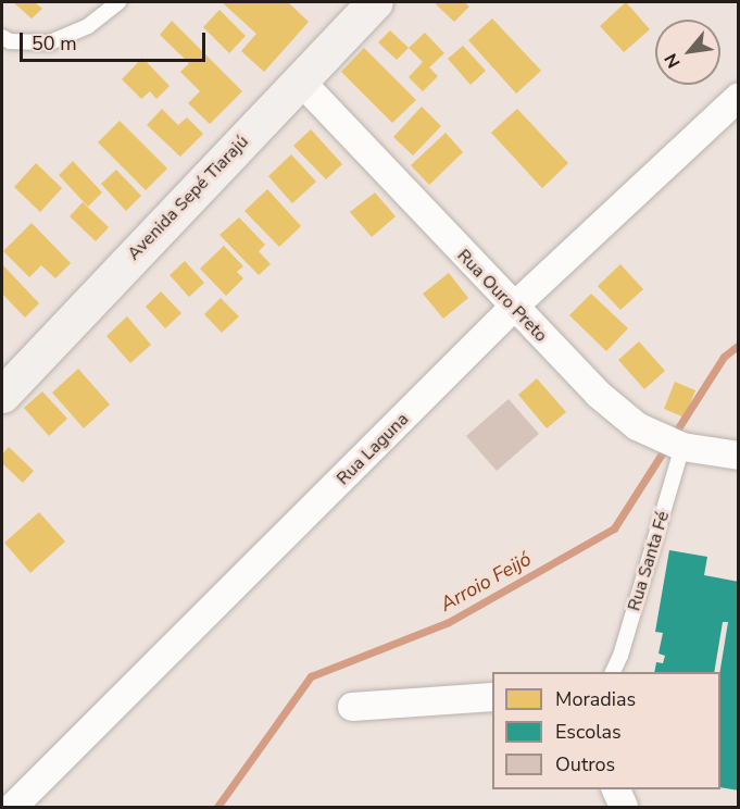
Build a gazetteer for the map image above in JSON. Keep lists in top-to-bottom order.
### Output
{
  "streets": {
    "street": ["Avenida Sepé Tiarajú", "Rua Ouro Preto", "Rua Laguna"],
    "lane": ["Rua Santa Fé"]
  },
  "crossings": [
    ["Avenida Sepé Tiarajú", "Rua Ouro Preto"],
    ["Rua Ouro Preto", "Rua Laguna"],
    ["Rua Ouro Preto", "Rua Santa Fé"]
  ],
  "water": ["Arroio Feijó"],
  "legend": ["Moradias", "Escolas", "Outros"],
  "scale_bar": "50 m",
  "north": "bottom left"
}
